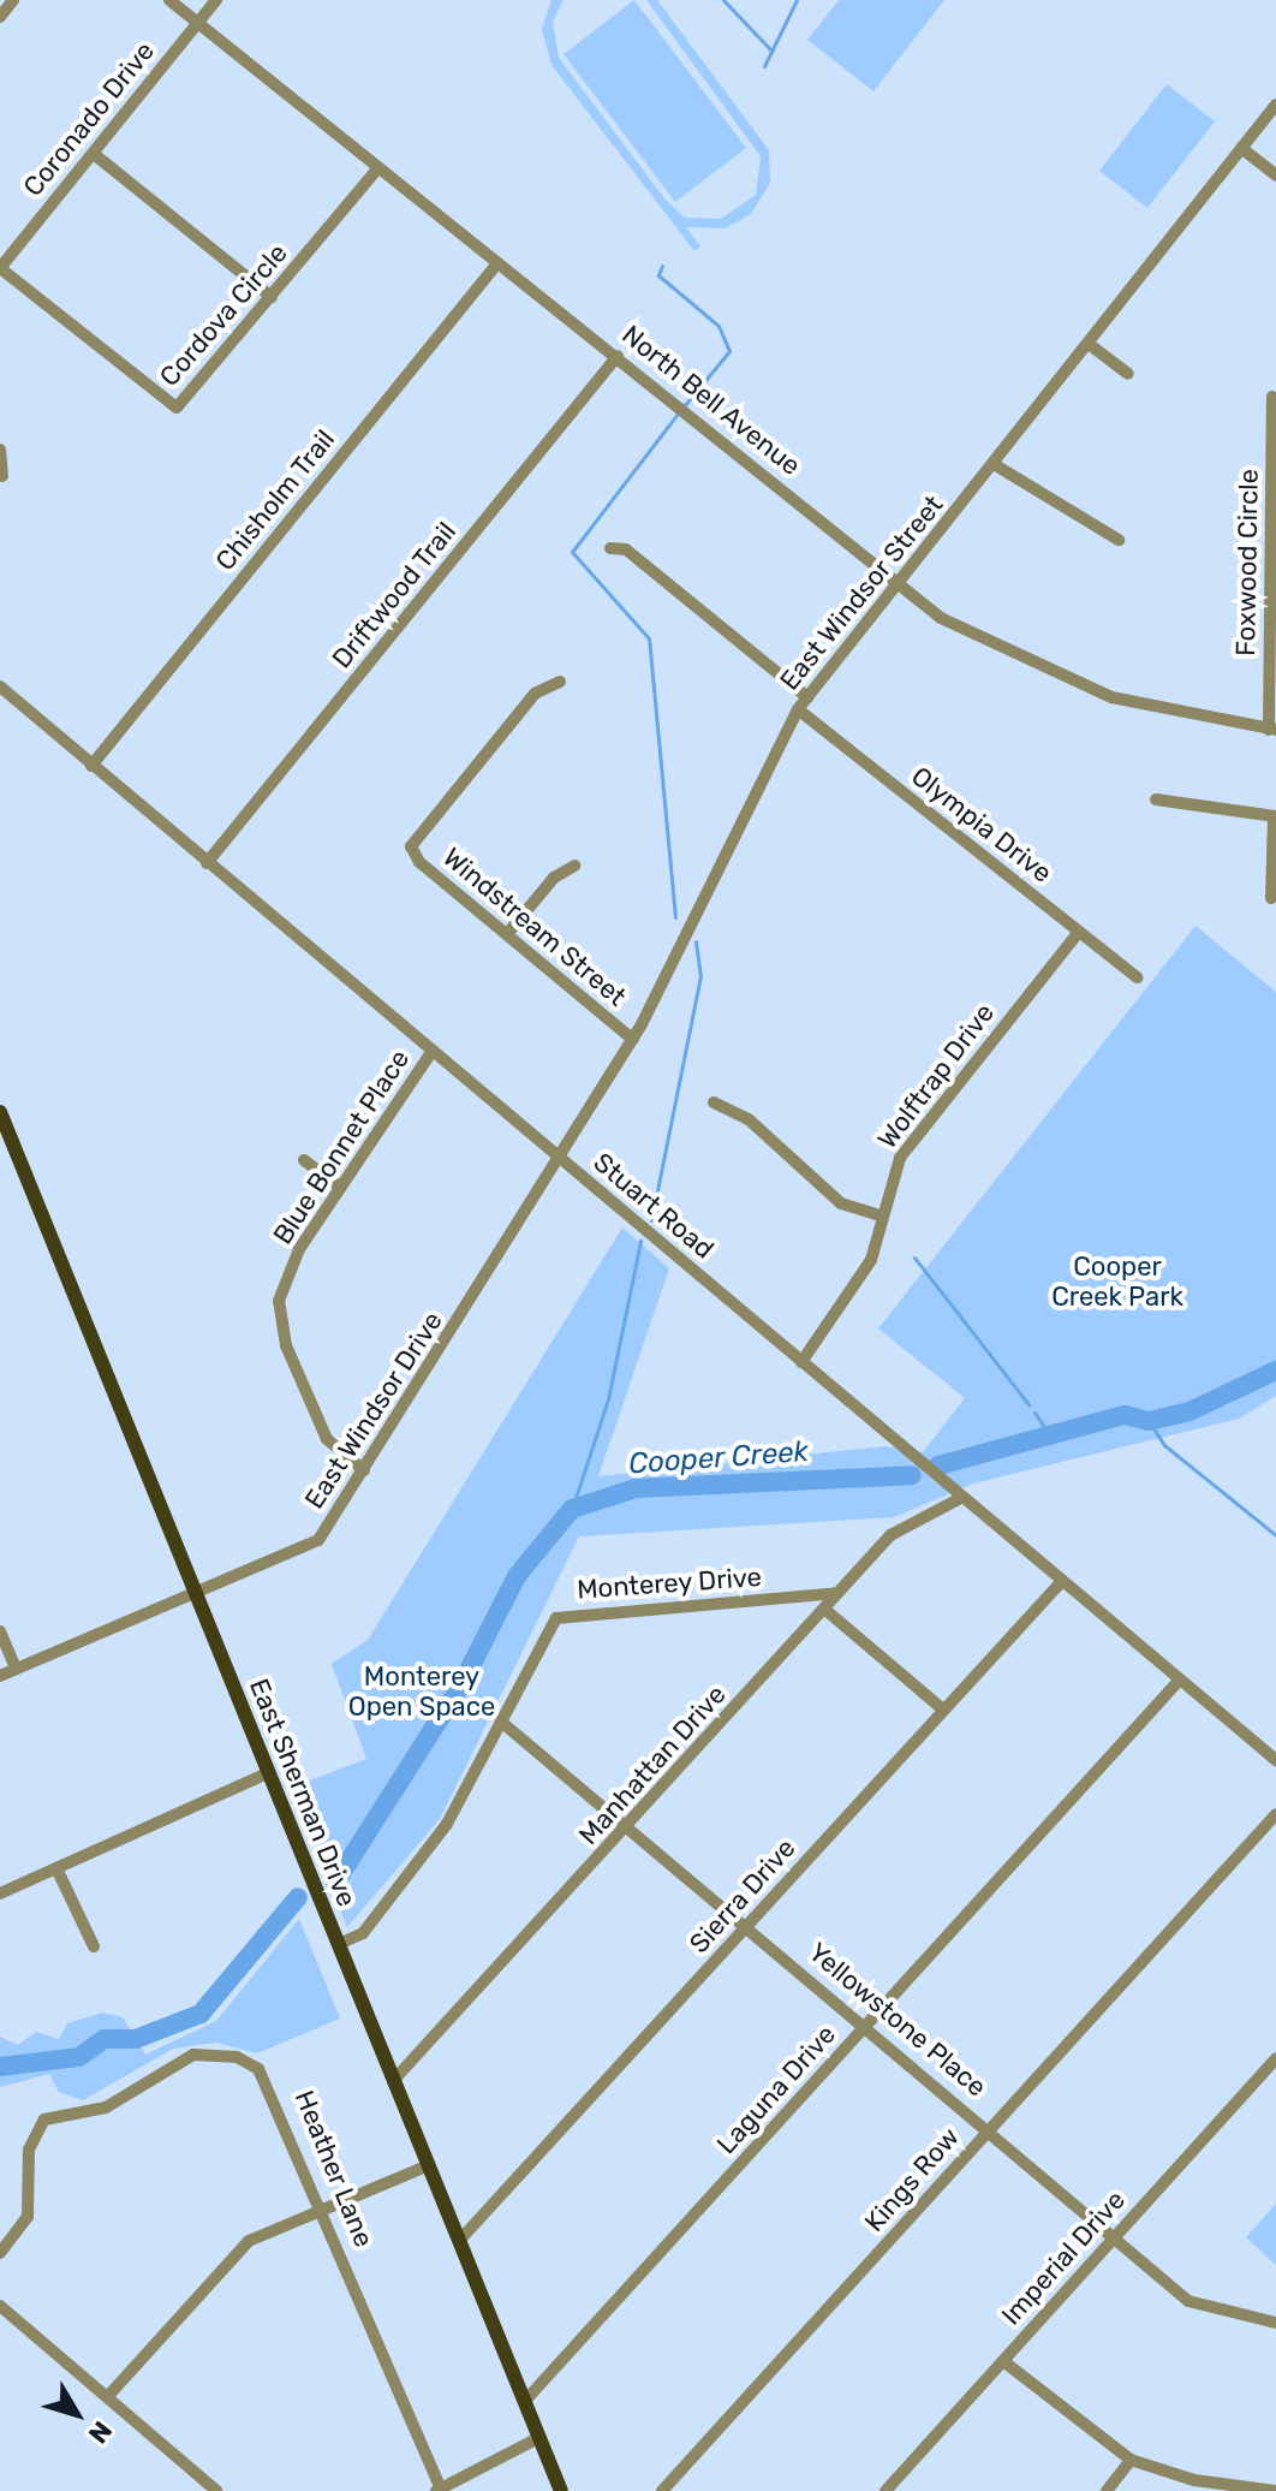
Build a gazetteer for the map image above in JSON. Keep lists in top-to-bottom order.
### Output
{
  "streets": {
    "main road": ["East Sherman Drive"],
    "street": [
      "Coronado Drive",
      "Cordova Circle",
      "North Bell Avenue",
      "Chisholm Trail",
      "Foxwood Circle",
      "East Windsor Street",
      "Driftwood Trail",
      "Olympia Drive",
      "Windstream Street",
      "Wolftrap Drive",
      "Blue Bonnet Place",
      "Stuart Road",
      "East Windsor Drive",
      "Monterey Drive",
      "Manhattan Drive",
      "Sierra Drive",
      "Yellowstone Place",
      "Laguna Drive",
      "Heather Lane",
      "Kings Row",
      "Imperial Drive"
    ]
  },
  "crossings": [
    ["Coronado Drive", "Cordova Circle"],
    ["Coronado Drive", "North Bell Avenue"],
    ["Cordova Circle", "North Bell Avenue"],
    ["North Bell Avenue", "Chisholm Trail"],
    ["North Bell Avenue", "Foxwood Circle"],
    ["North Bell Avenue", "East Windsor Street"],
    ["North Bell Avenue", "Driftwood Trail"],
    ["Chisholm Trail", "Stuart Road"],
    ["East Windsor Street", "Olympia Drive"],
    ["East Windsor Street", "Windstream Street"],
    ["East Windsor Street", "Stuart Road"],
    ["East Windsor Street", "East Windsor Drive"],
    ["Driftwood Trail", "Stuart Road"],
    ["Olympia Drive", "Wolftrap Drive"],
    ["Wolftrap Drive", "Stuart Road"],
    ["Blue Bonnet Place", "Stuart Road"],
    ["Blue Bonnet Place", "East Windsor Drive"],
    ["Stuart Road", "East Windsor Drive"],
    ["Stuart Road", "Manhattan Drive"],
    ["Stuart Road", "Sierra Drive"],
    ["Stuart Road", "Laguna Drive"],
    ["East Windsor Drive", "East Sherman Drive"],
    ["Monterey Drive", "Manhattan Drive"],
    ["Monterey Drive", "East Sherman Drive"],
    ["Monterey Drive", "Yellowstone Place"],
    ["Manhattan Drive", "East Sherman Drive"],
    ["Manhattan Drive", "Yellowstone Place"],
    ["East Sherman Drive", "Sierra Drive"],
    ["East Sherman Drive", "Laguna Drive"],
    ["Sierra Drive", "Yellowstone Place"],
    ["Yellowstone Place", "Laguna Drive"],
    ["Yellowstone Place", "Kings Row"],
    ["Yellowstone Place", "Imperial Drive"]
  ],
  "water": ["Cooper Creek"],
  "parks": ["Cooper Creek Park", "Monterey Open Space"],
  "north": "bottom right"
}
